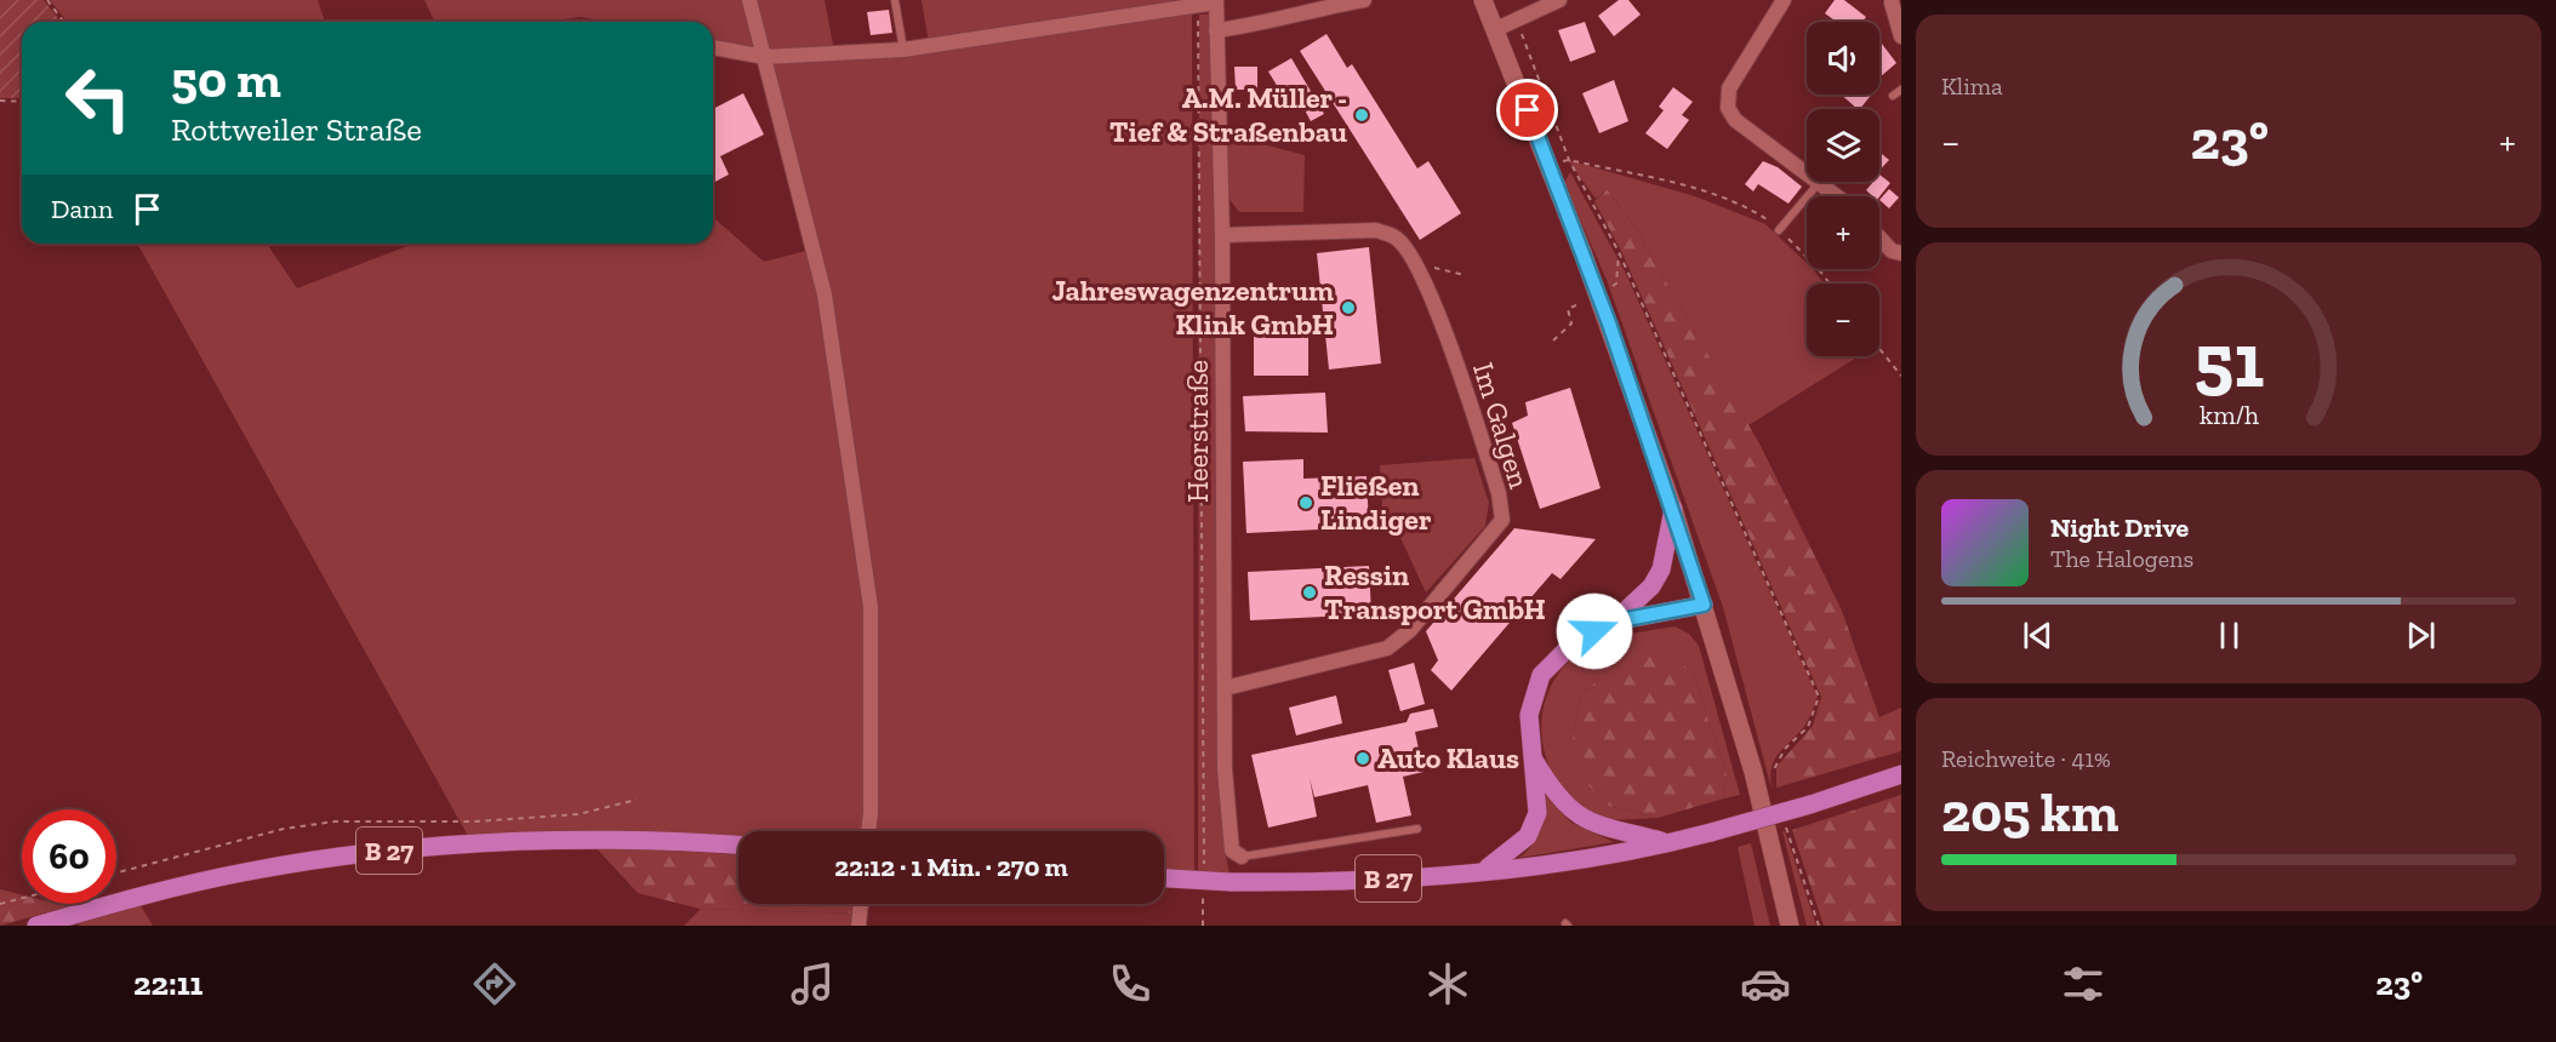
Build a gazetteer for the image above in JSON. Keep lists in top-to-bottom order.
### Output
{
  "streets": {
    "main road": ["B 27"],
    "street": ["Im Galgen", "Heerstraße"]
  },
  "crossings": [
    ["Im Galgen", "Heerstraße"]
  ],
  "places": [
    "A.M. Müller - Tief & Straßenbau",
    "Jahreswagenzentrum Klink GmbH",
    "Fließen Lindiger",
    "Ressin Transport GmbH",
    "Auto Klaus"
  ],
  "page": {
    "tile": [
      "Klima",
      ["Reichweite · 41%", "205 km"]
    ],
    "map_buttons": ["+", "−"],
    "turn": ["50 m", "Rottweiler Straße"],
    "heat": ["−", "23°", "+"],
    "then": "Dann",
    "song": ["Night Drive", "The Halogens"],
    "limit": "60",
    "trip": "22:12 · 1 Min. · 270 m",
    "tabs": ["22:11", "23°"],
    "gauge": ["51", "km/h"]
  }
}
